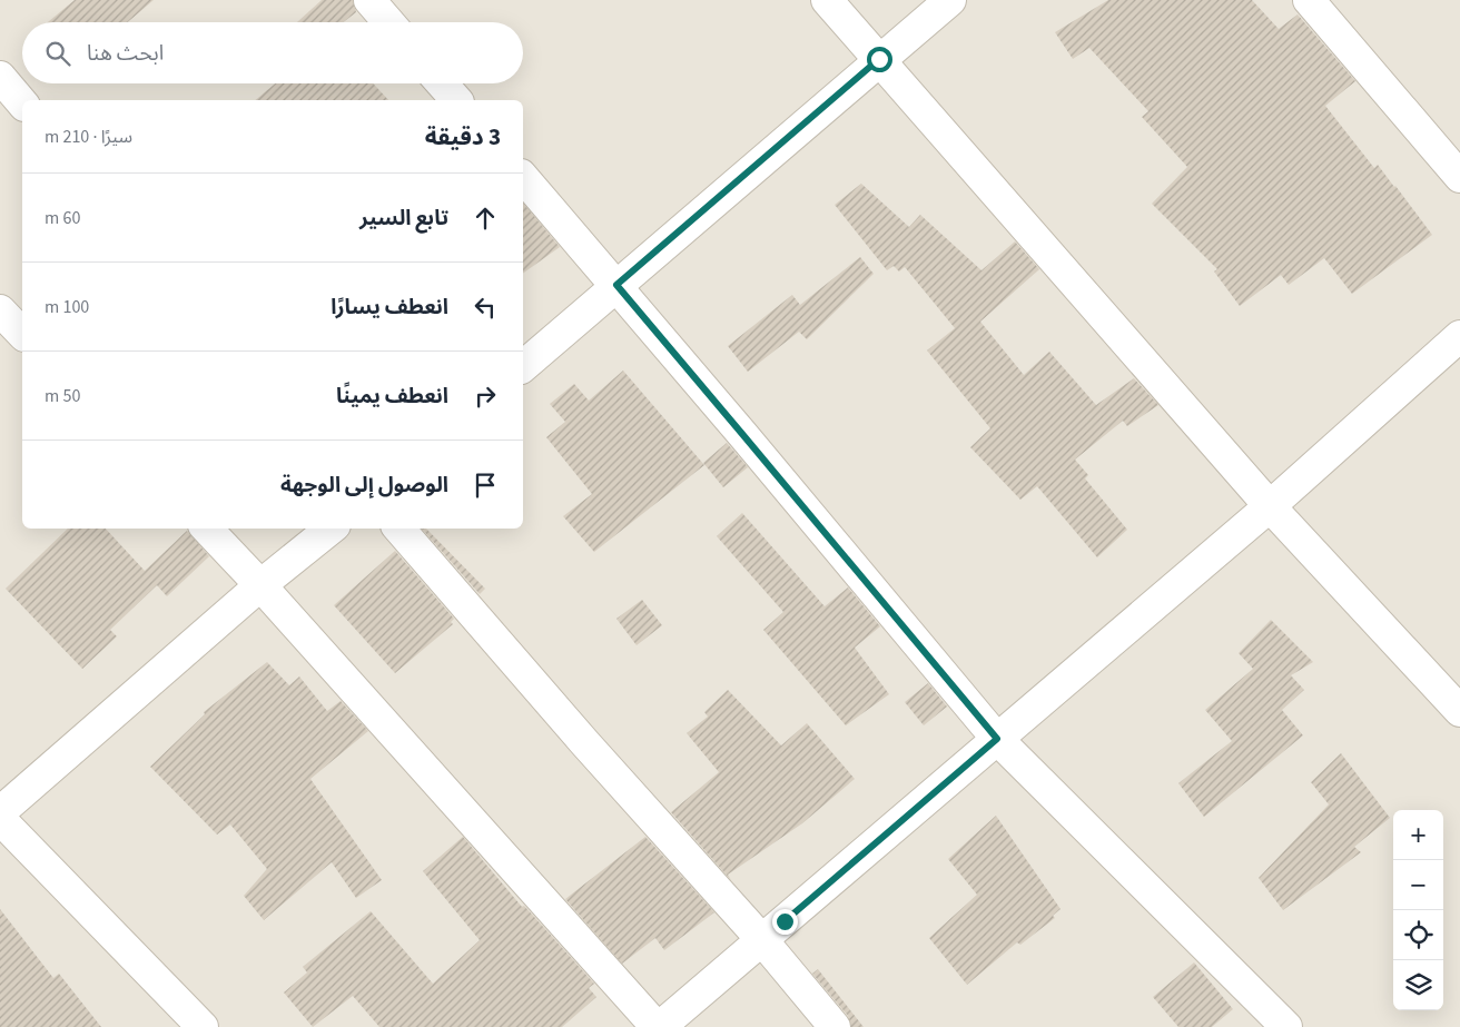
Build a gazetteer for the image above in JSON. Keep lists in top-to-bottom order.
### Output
{
  "page": {
    "search": "ابحث هنا",
    "heading": ["3 دقيقة", "سيرًا · 210 m"],
    "list": [
      ["تابع السير", "60 m"],
      ["انعطف يسارًا", "100 m"],
      ["انعطف يمينًا", "50 m"],
      "الوصول إلى الوجهة"
    ],
    "map_buttons": ["+", "−"]
  }
}
